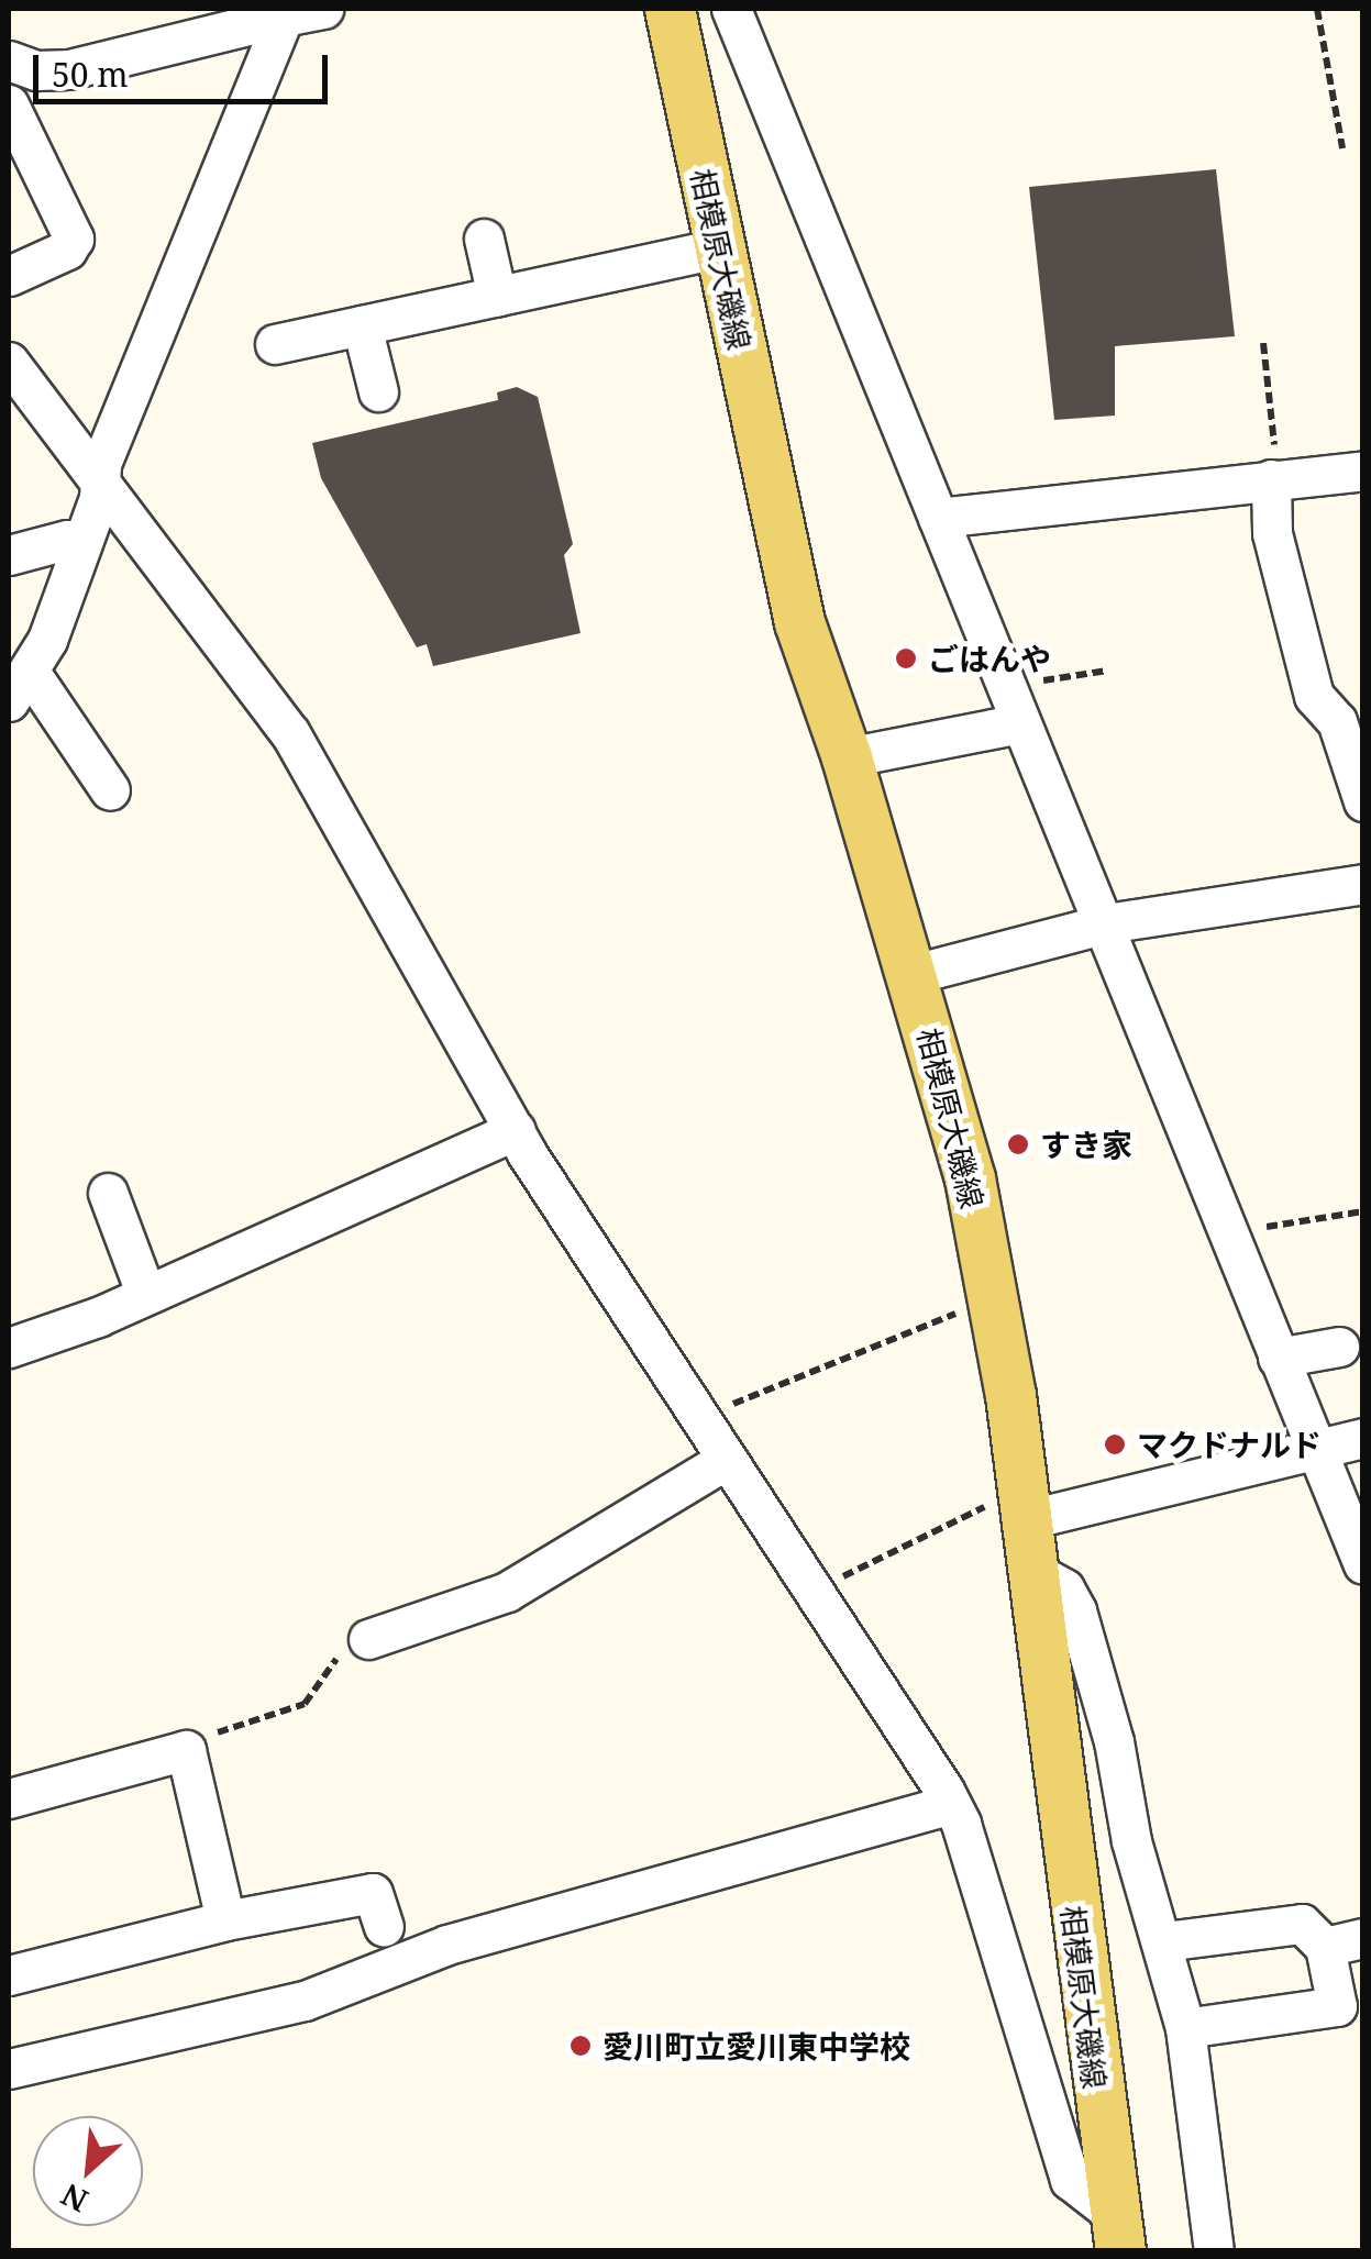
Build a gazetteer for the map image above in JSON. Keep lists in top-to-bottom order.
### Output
{
  "streets": {
    "main road": ["相模原大磯線"]
  },
  "places": [
    "ごはんや",
    "すき家",
    "マクドナルド",
    "愛川町立愛川東中学校"
  ],
  "scale_bar": "50 m",
  "north": "bottom left"
}
